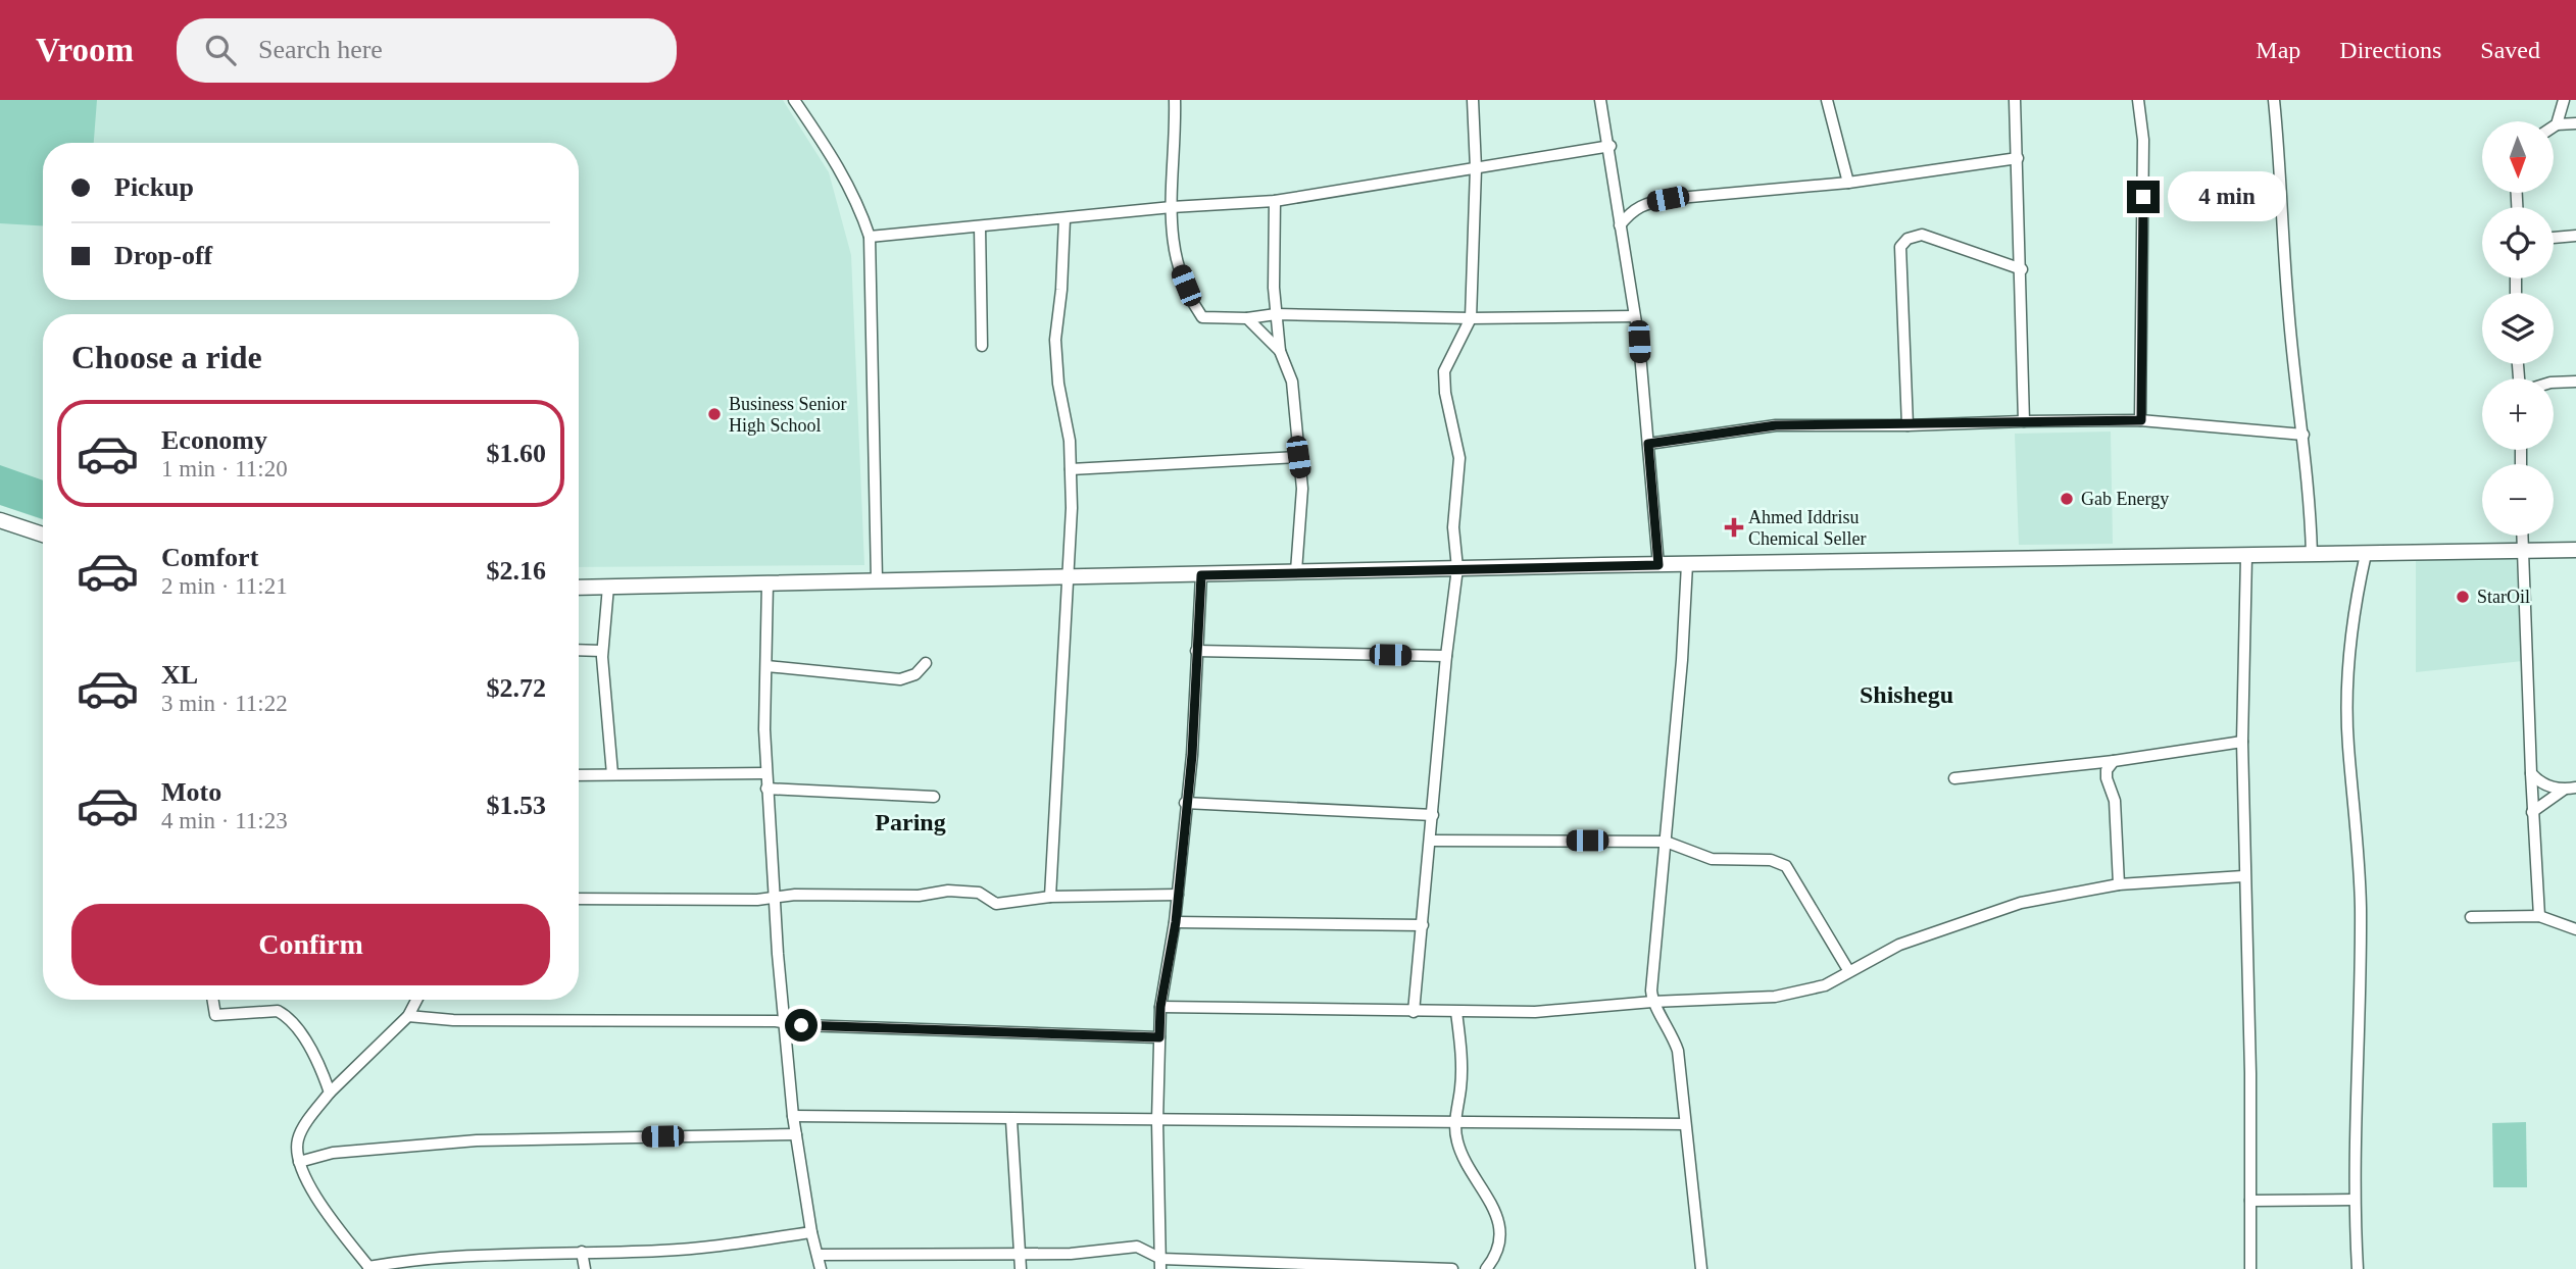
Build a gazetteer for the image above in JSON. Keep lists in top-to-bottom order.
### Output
{
  "districts": ["Shishegu", "Paring"],
  "places": {
    "other": ["Business Senior High School", "Gab Energy", "StarOil"],
    "health": ["Ahmed Iddrisu Chemical Seller"]
  },
  "north": "bottom",
  "page": {
    "header": "Vroom",
    "search": "Search here",
    "nav": ["Map", "Directions", "Saved"],
    "map_buttons": ["+", "−"],
    "banner": ["Pickup", "Drop-off"],
    "bubble": "4 min",
    "heading": "Choose a ride",
    "list": [
      {
        "name": "Economy",
        "note": "1 min · 11:20",
        "value": "$1.60"
      },
      {
        "name": "Comfort",
        "note": "2 min · 11:21",
        "value": "$2.16"
      },
      {
        "name": "XL",
        "note": "3 min · 11:22",
        "value": "$2.72"
      },
      {
        "name": "Moto",
        "note": "4 min · 11:23",
        "value": "$1.53"
      }
    ],
    "buttons": "Confirm"
  }
}
